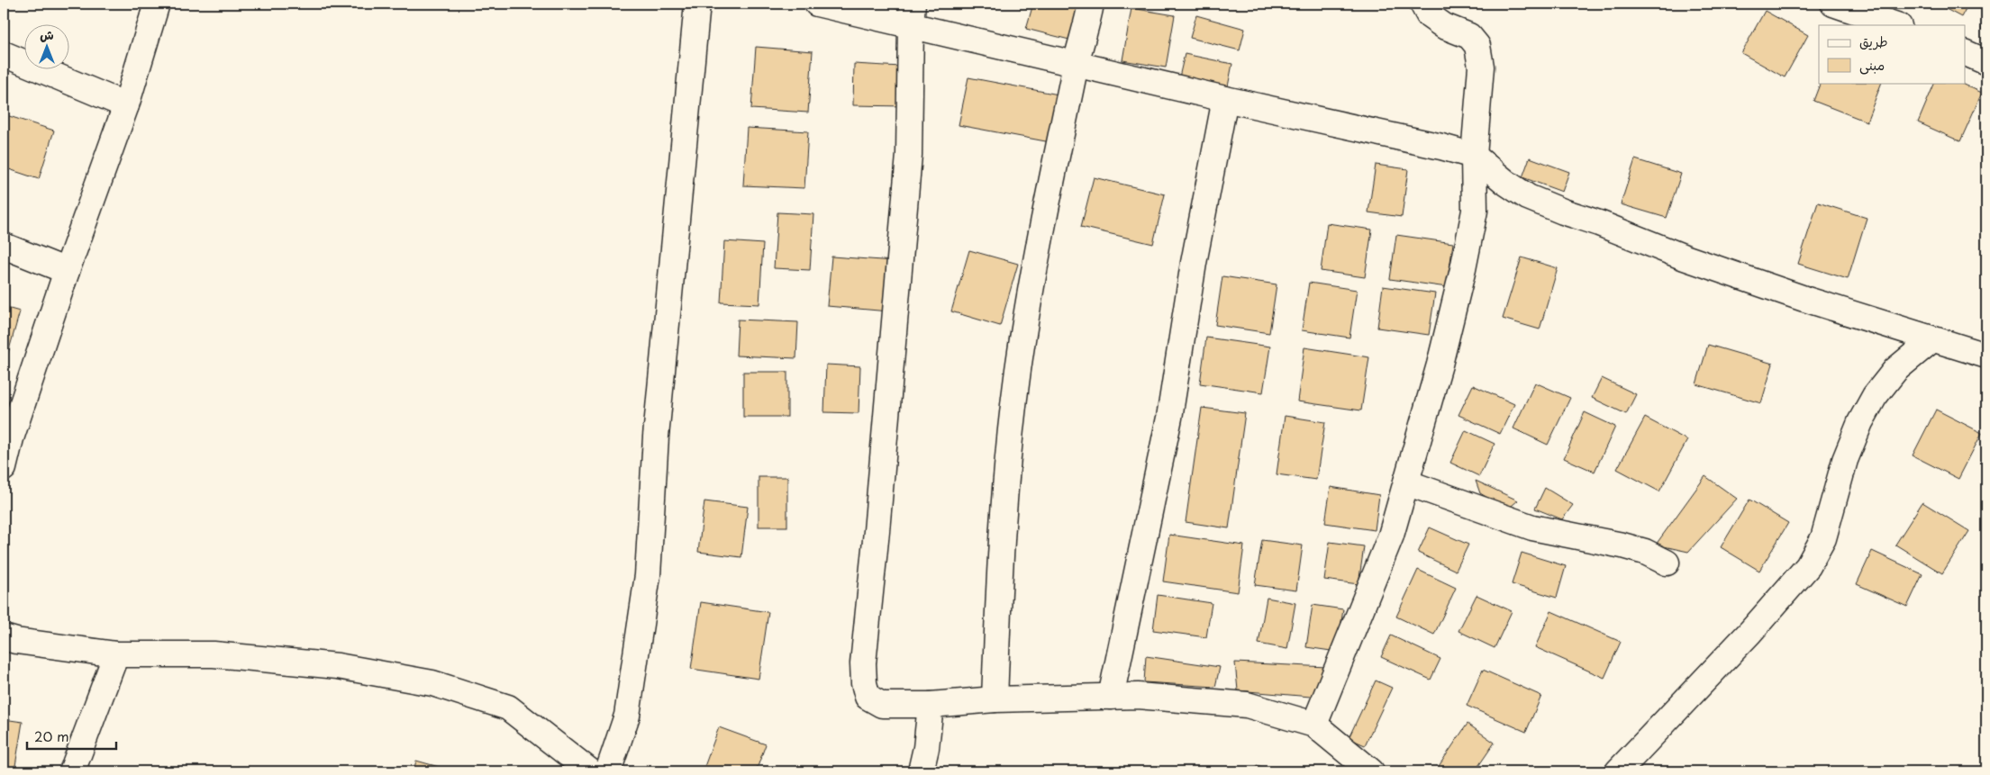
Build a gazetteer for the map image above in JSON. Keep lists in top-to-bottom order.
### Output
{
  "legend": ["طريق", "مبنى"],
  "scale_bar": "20 m",
  "north": "top"
}
